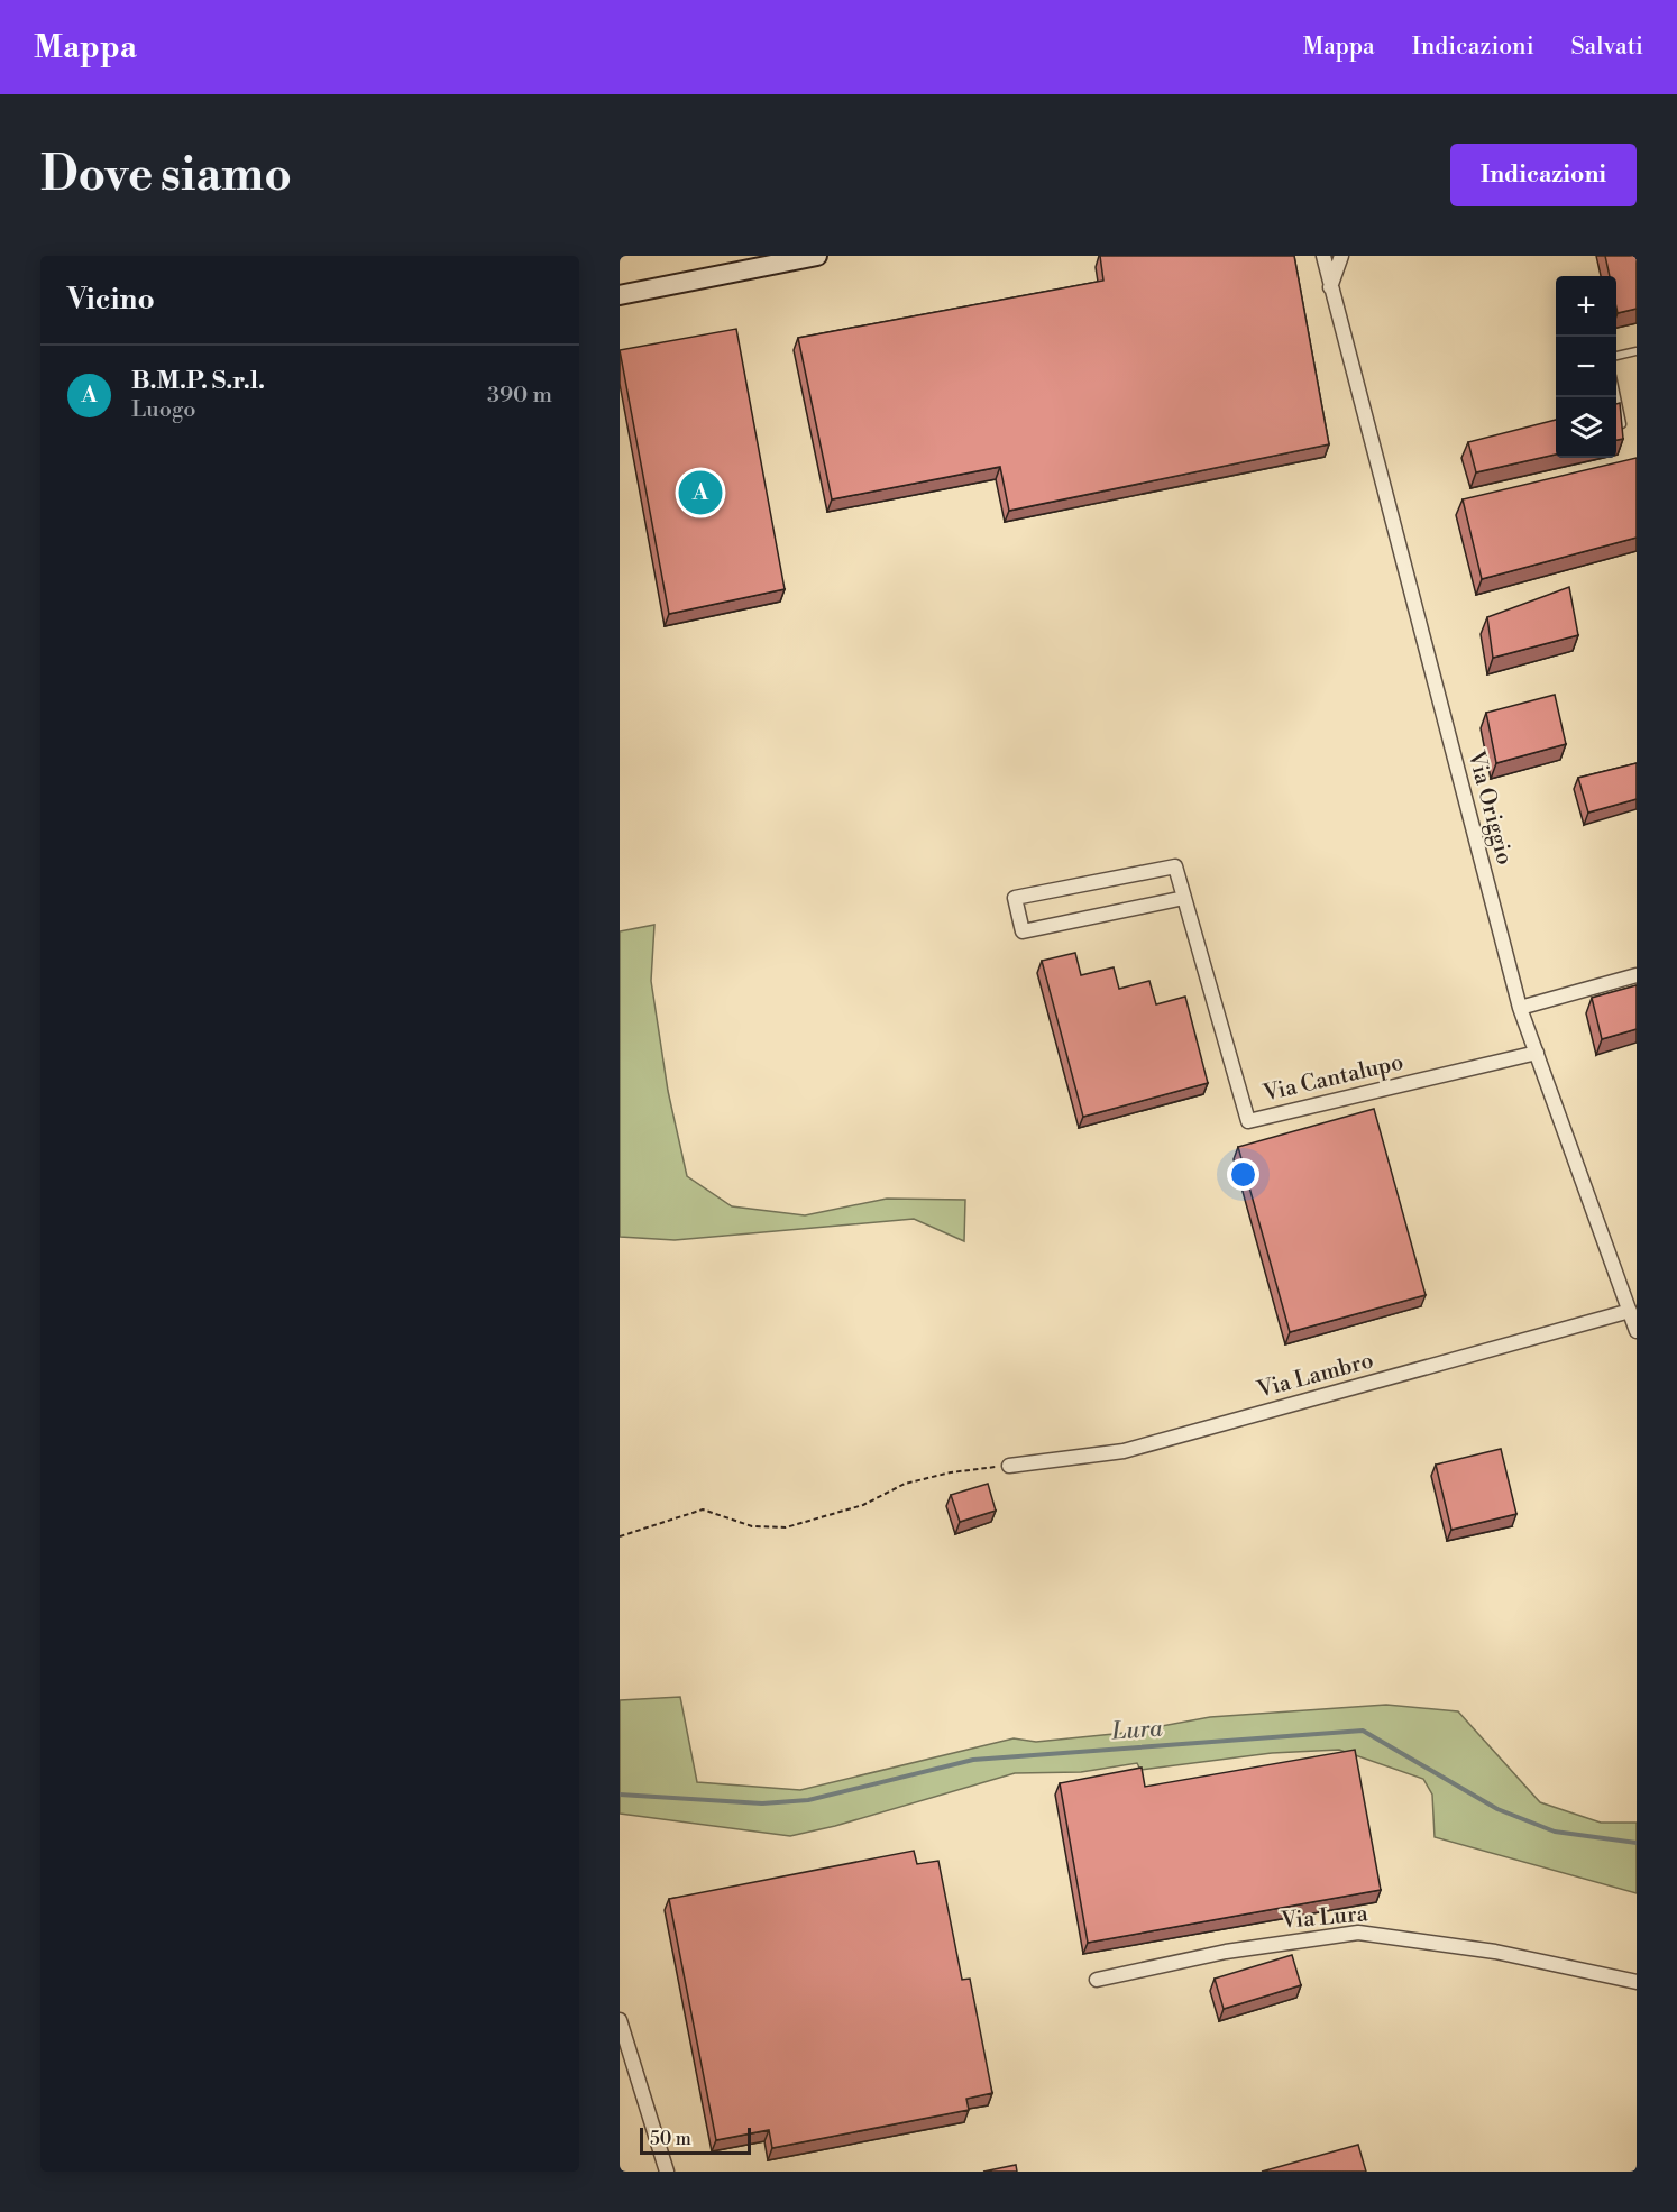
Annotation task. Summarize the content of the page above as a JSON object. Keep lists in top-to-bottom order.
{
  "streets": {
    "street": [
      "Via Origgio",
      "Via Cantalupo",
      "Via Lambro",
      "Via Lura"
    ]
  },
  "crossings": [
    ["Via Origgio", "Via Cantalupo"],
    ["Via Origgio", "Via Lambro"]
  ],
  "water": ["Lura"],
  "scale_bar": "50 m",
  "page": {
    "header": "Mappa",
    "nav": ["Mappa", "Indicazioni", "Salvati"],
    "buttons": "Indicazioni",
    "title": "Dove siamo",
    "heading": "Vicino",
    "map_buttons": ["+", "−"],
    "list": [
      {
        "mark": "A",
        "name": "B.M.P. S.r.l.",
        "note": "Luogo",
        "value": "390 m"
      }
    ],
    "pins": "A",
    "scale": "50 m"
  }
}
